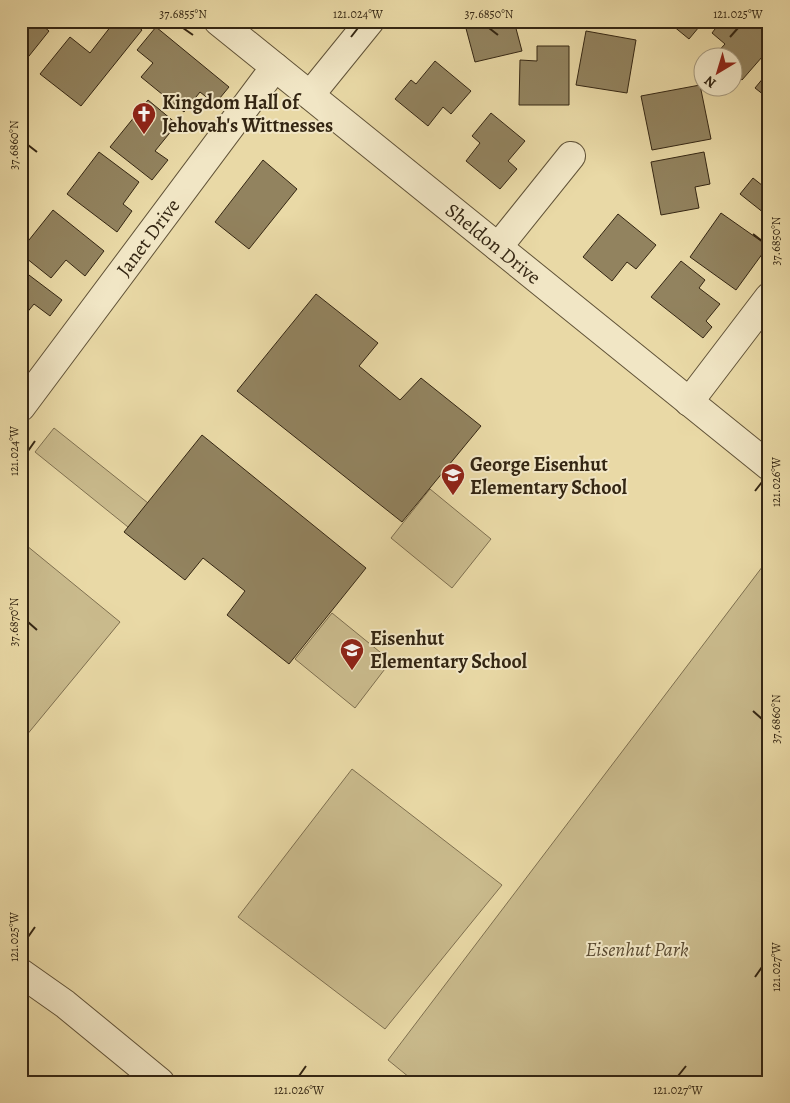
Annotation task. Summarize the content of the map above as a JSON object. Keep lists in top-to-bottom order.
{
  "streets": {
    "street": ["Janet Drive", "Sheldon Drive"]
  },
  "crossings": [
    ["Janet Drive", "Sheldon Drive"]
  ],
  "parks": ["Eisenhut Park"],
  "places": {
    "church": ["Kingdom Hall of Jehovah's Wittnesses"],
    "school or university": ["George Eisenhut Elementary School", "Eisenhut Elementary School"]
  },
  "north": "bottom left",
  "coordinates": [
    "37.6855°N",
    "121.024°W",
    "37.6850°N",
    "121.025°W",
    "37.6860°N",
    "121.026°W",
    "37.6870°N",
    "121.027°W"
  ]
}
